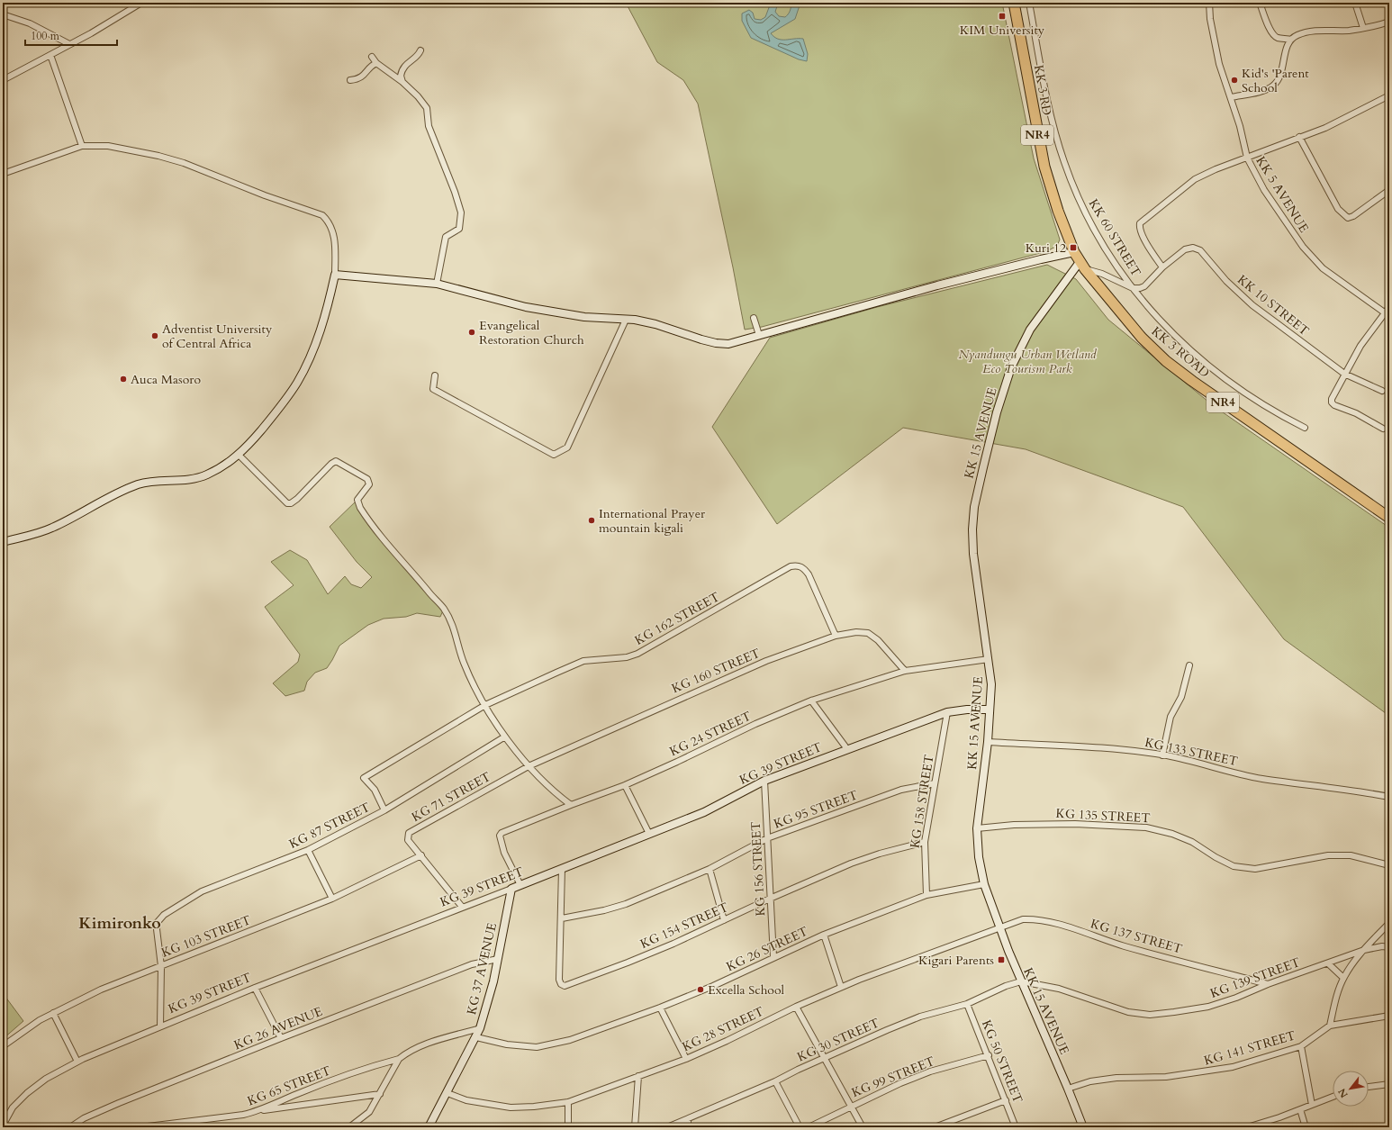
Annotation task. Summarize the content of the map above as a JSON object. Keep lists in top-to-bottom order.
{
  "streets": {
    "highway": ["KK 3 RD", "NR4", "KK 3 ROAD"],
    "street": [
      "KK 5 AVENUE",
      "KK 60 STREET",
      "KK 10 STREET",
      "KK 15 AVENUE",
      "KG 162 STREET",
      "KG 160 STREET",
      "KG 24 STREET",
      "KG 133 STREET",
      "KG 39 STREET",
      "KG 71 STREET",
      "KG 158 STREET",
      "KG 95 STREET",
      "KG 135 STREET",
      "KG 87 STREET",
      "KG 156 STREET",
      "KG 154 STREET",
      "KG 103 STREET",
      "KG 137 STREET",
      "KG 26 STREET",
      "KG 37 AVENUE",
      "KG 139 STREET",
      "KG 26 AVENUE",
      "KG 28 STREET",
      "KG 30 STREET",
      "KG 141 STREET",
      "KG 50 STREET",
      "KG 99 STREET",
      "KG 65 STREET"
    ]
  },
  "crossings": [
    ["KK 3 RD", "KK 3 ROAD"],
    ["KK 3 RD", "KK 15 AVENUE"],
    ["KK 60 STREET", "KK 10 STREET"],
    ["KK 3 ROAD", "KK 15 AVENUE"],
    ["KK 15 AVENUE", "KG 24 STREET"],
    ["KK 15 AVENUE", "KG 133 STREET"],
    ["KK 15 AVENUE", "KG 39 STREET"],
    ["KK 15 AVENUE", "KG 135 STREET"],
    ["KK 15 AVENUE", "KG 137 STREET"],
    ["KK 15 AVENUE", "KG 26 STREET"],
    ["KK 15 AVENUE", "KG 139 STREET"],
    ["KK 15 AVENUE", "KG 28 STREET"],
    ["KK 15 AVENUE", "KG 30 STREET"],
    ["KK 15 AVENUE", "KG 141 STREET"],
    ["KG 162 STREET", "KG 160 STREET"],
    ["KG 162 STREET", "KG 87 STREET"],
    ["KG 160 STREET", "KG 24 STREET"],
    ["KG 160 STREET", "KG 71 STREET"],
    ["KG 24 STREET", "KG 39 STREET"],
    ["KG 39 STREET", "KG 71 STREET"],
    ["KG 39 STREET", "KG 158 STREET"],
    ["KG 39 STREET", "KG 156 STREET"],
    ["KG 39 STREET", "KG 154 STREET"],
    ["KG 39 STREET", "KG 37 AVENUE"],
    ["KG 71 STREET", "KG 103 STREET"],
    ["KG 158 STREET", "KG 95 STREET"],
    ["KG 158 STREET", "KG 154 STREET"],
    ["KG 158 STREET", "KG 26 STREET"],
    ["KG 95 STREET", "KG 156 STREET"],
    ["KG 95 STREET", "KG 154 STREET"],
    ["KG 87 STREET", "KG 103 STREET"],
    ["KG 156 STREET", "KG 154 STREET"],
    ["KG 156 STREET", "KG 26 STREET"],
    ["KG 137 STREET", "KG 139 STREET"],
    ["KG 137 STREET", "KG 28 STREET"],
    ["KG 26 STREET", "KG 37 AVENUE"],
    ["KG 37 AVENUE", "KG 26 AVENUE"],
    ["KG 37 AVENUE", "KG 28 STREET"],
    ["KG 139 STREET", "KG 30 STREET"],
    ["KG 30 STREET", "KG 50 STREET"],
    ["KG 50 STREET", "KG 99 STREET"]
  ],
  "districts": ["Kimironko"],
  "parks": ["Nyandungu Urban Wetland Eco Tourism Park"],
  "places": {
    "transit": ["KIM University", "Kuri 12", "Kigari Parents"],
    "other": [
      "Kid's 'Parent School",
      "Evangelical Restoration Church",
      "Adventist University of Central Africa",
      "Auca Masoro",
      "International Prayer mountain kigali",
      "Excella School"
    ]
  },
  "scale_bar": "100 m",
  "north": "bottom left"
}
